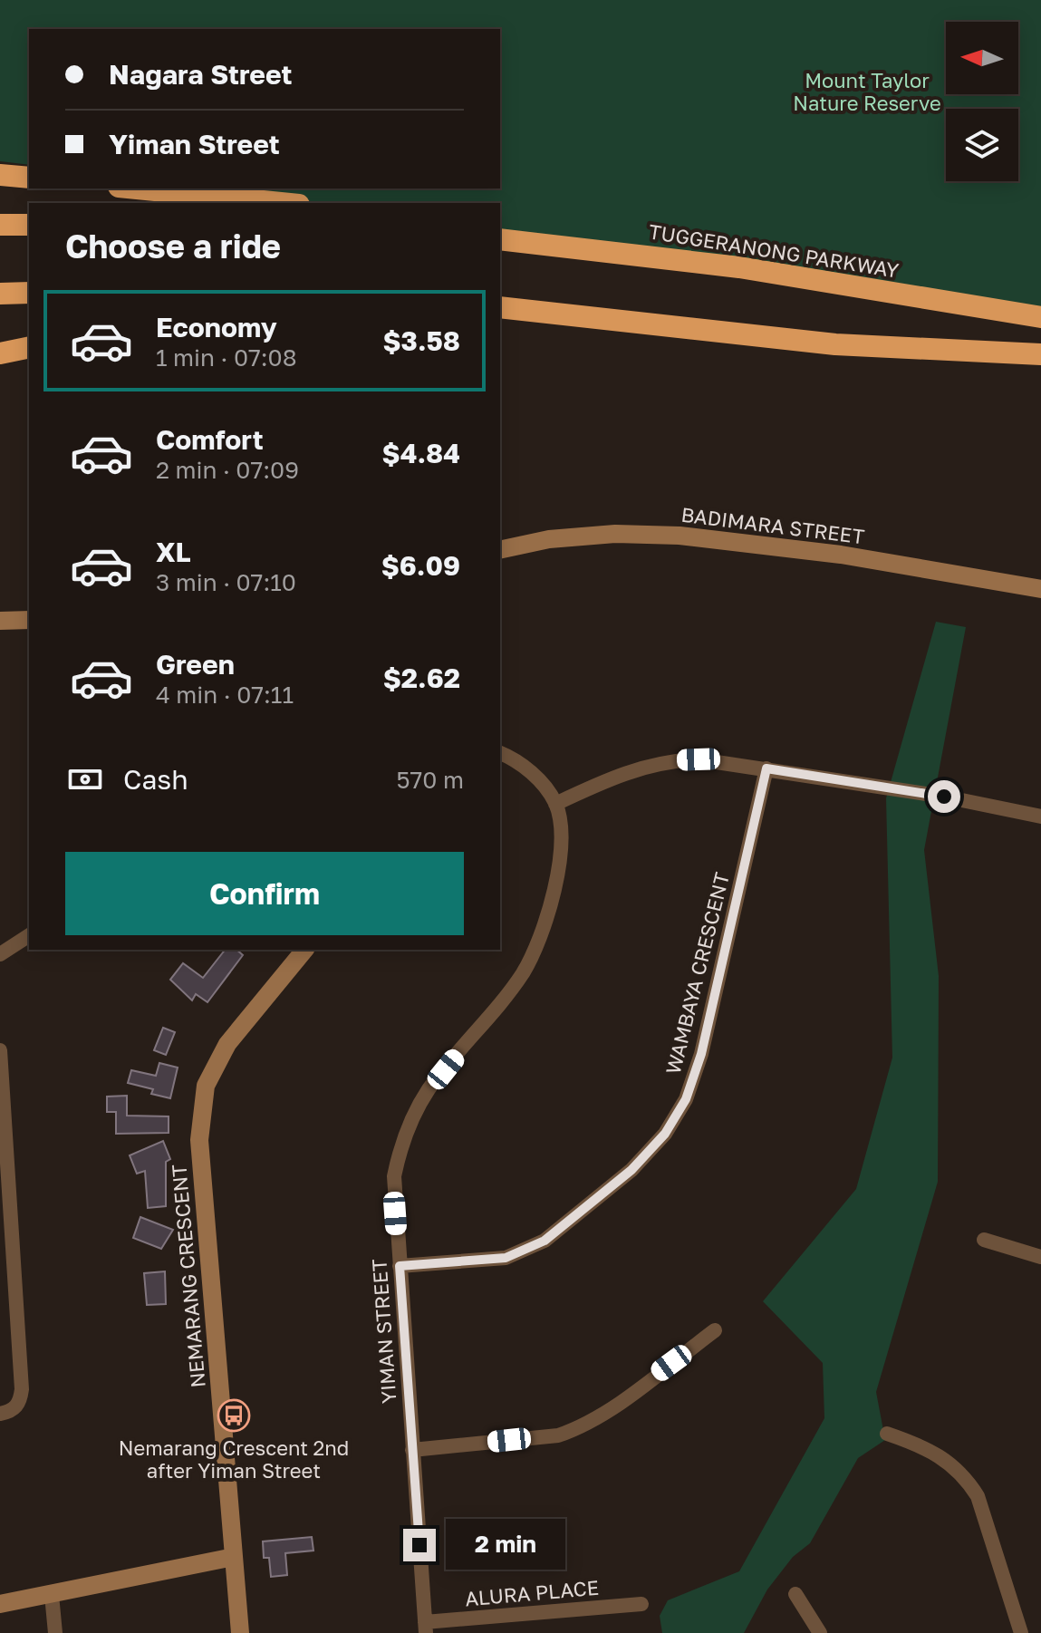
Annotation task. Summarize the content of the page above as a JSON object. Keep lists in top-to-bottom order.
{
  "streets": {
    "highway": ["TUGGERANONG PARKWAY"],
    "street": [
      "BADIMARA STREET",
      "WAMBAYA CRESCENT",
      "NEMARANG CRESCENT",
      "YIMAN STREET",
      "ALURA PLACE"
    ]
  },
  "crossings": [
    ["WAMBAYA CRESCENT", "YIMAN STREET"],
    ["YIMAN STREET", "ALURA PLACE"]
  ],
  "parks": ["Mount Taylor Nature Reserve"],
  "places": {
    "bus stop": ["Nemarang Crescent 2nd after Yiman Street"]
  },
  "north": "left",
  "page": {
    "banner": ["Nagara Street", "Yiman Street"],
    "heading": "Choose a ride",
    "list": [
      {
        "name": "Economy",
        "note": "1 min · 07:08",
        "value": "$3.58"
      },
      {
        "name": "Comfort",
        "note": "2 min · 07:09",
        "value": "$4.84"
      },
      {
        "name": "XL",
        "note": "3 min · 07:10",
        "value": "$6.09"
      },
      {
        "name": "Green",
        "note": "4 min · 07:11",
        "value": "$2.62"
      }
    ],
    "pay": ["Cash", "570 m"],
    "buttons": "Confirm",
    "bubble": "2 min"
  }
}
